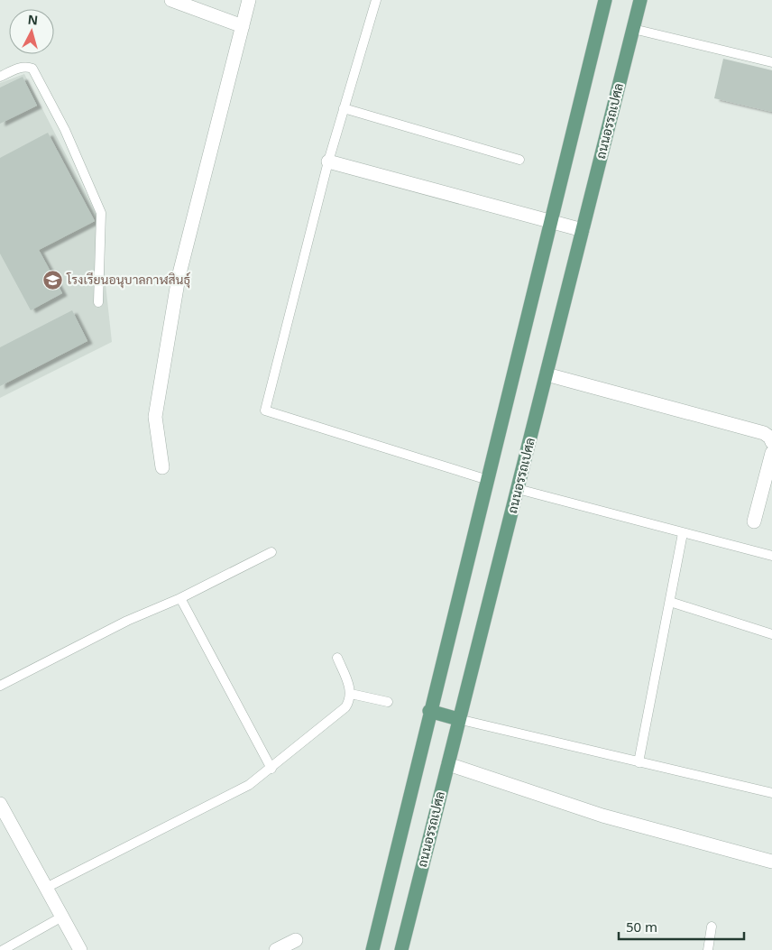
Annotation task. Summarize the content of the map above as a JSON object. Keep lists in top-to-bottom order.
{
  "streets": {
    "main road": ["ถนนอรรถเปศล"]
  },
  "places": {
    "school or university": ["โรงเรียนอนุบาลกาฬสินธุ์"]
  },
  "scale_bar": "50 m",
  "north": "top"
}
